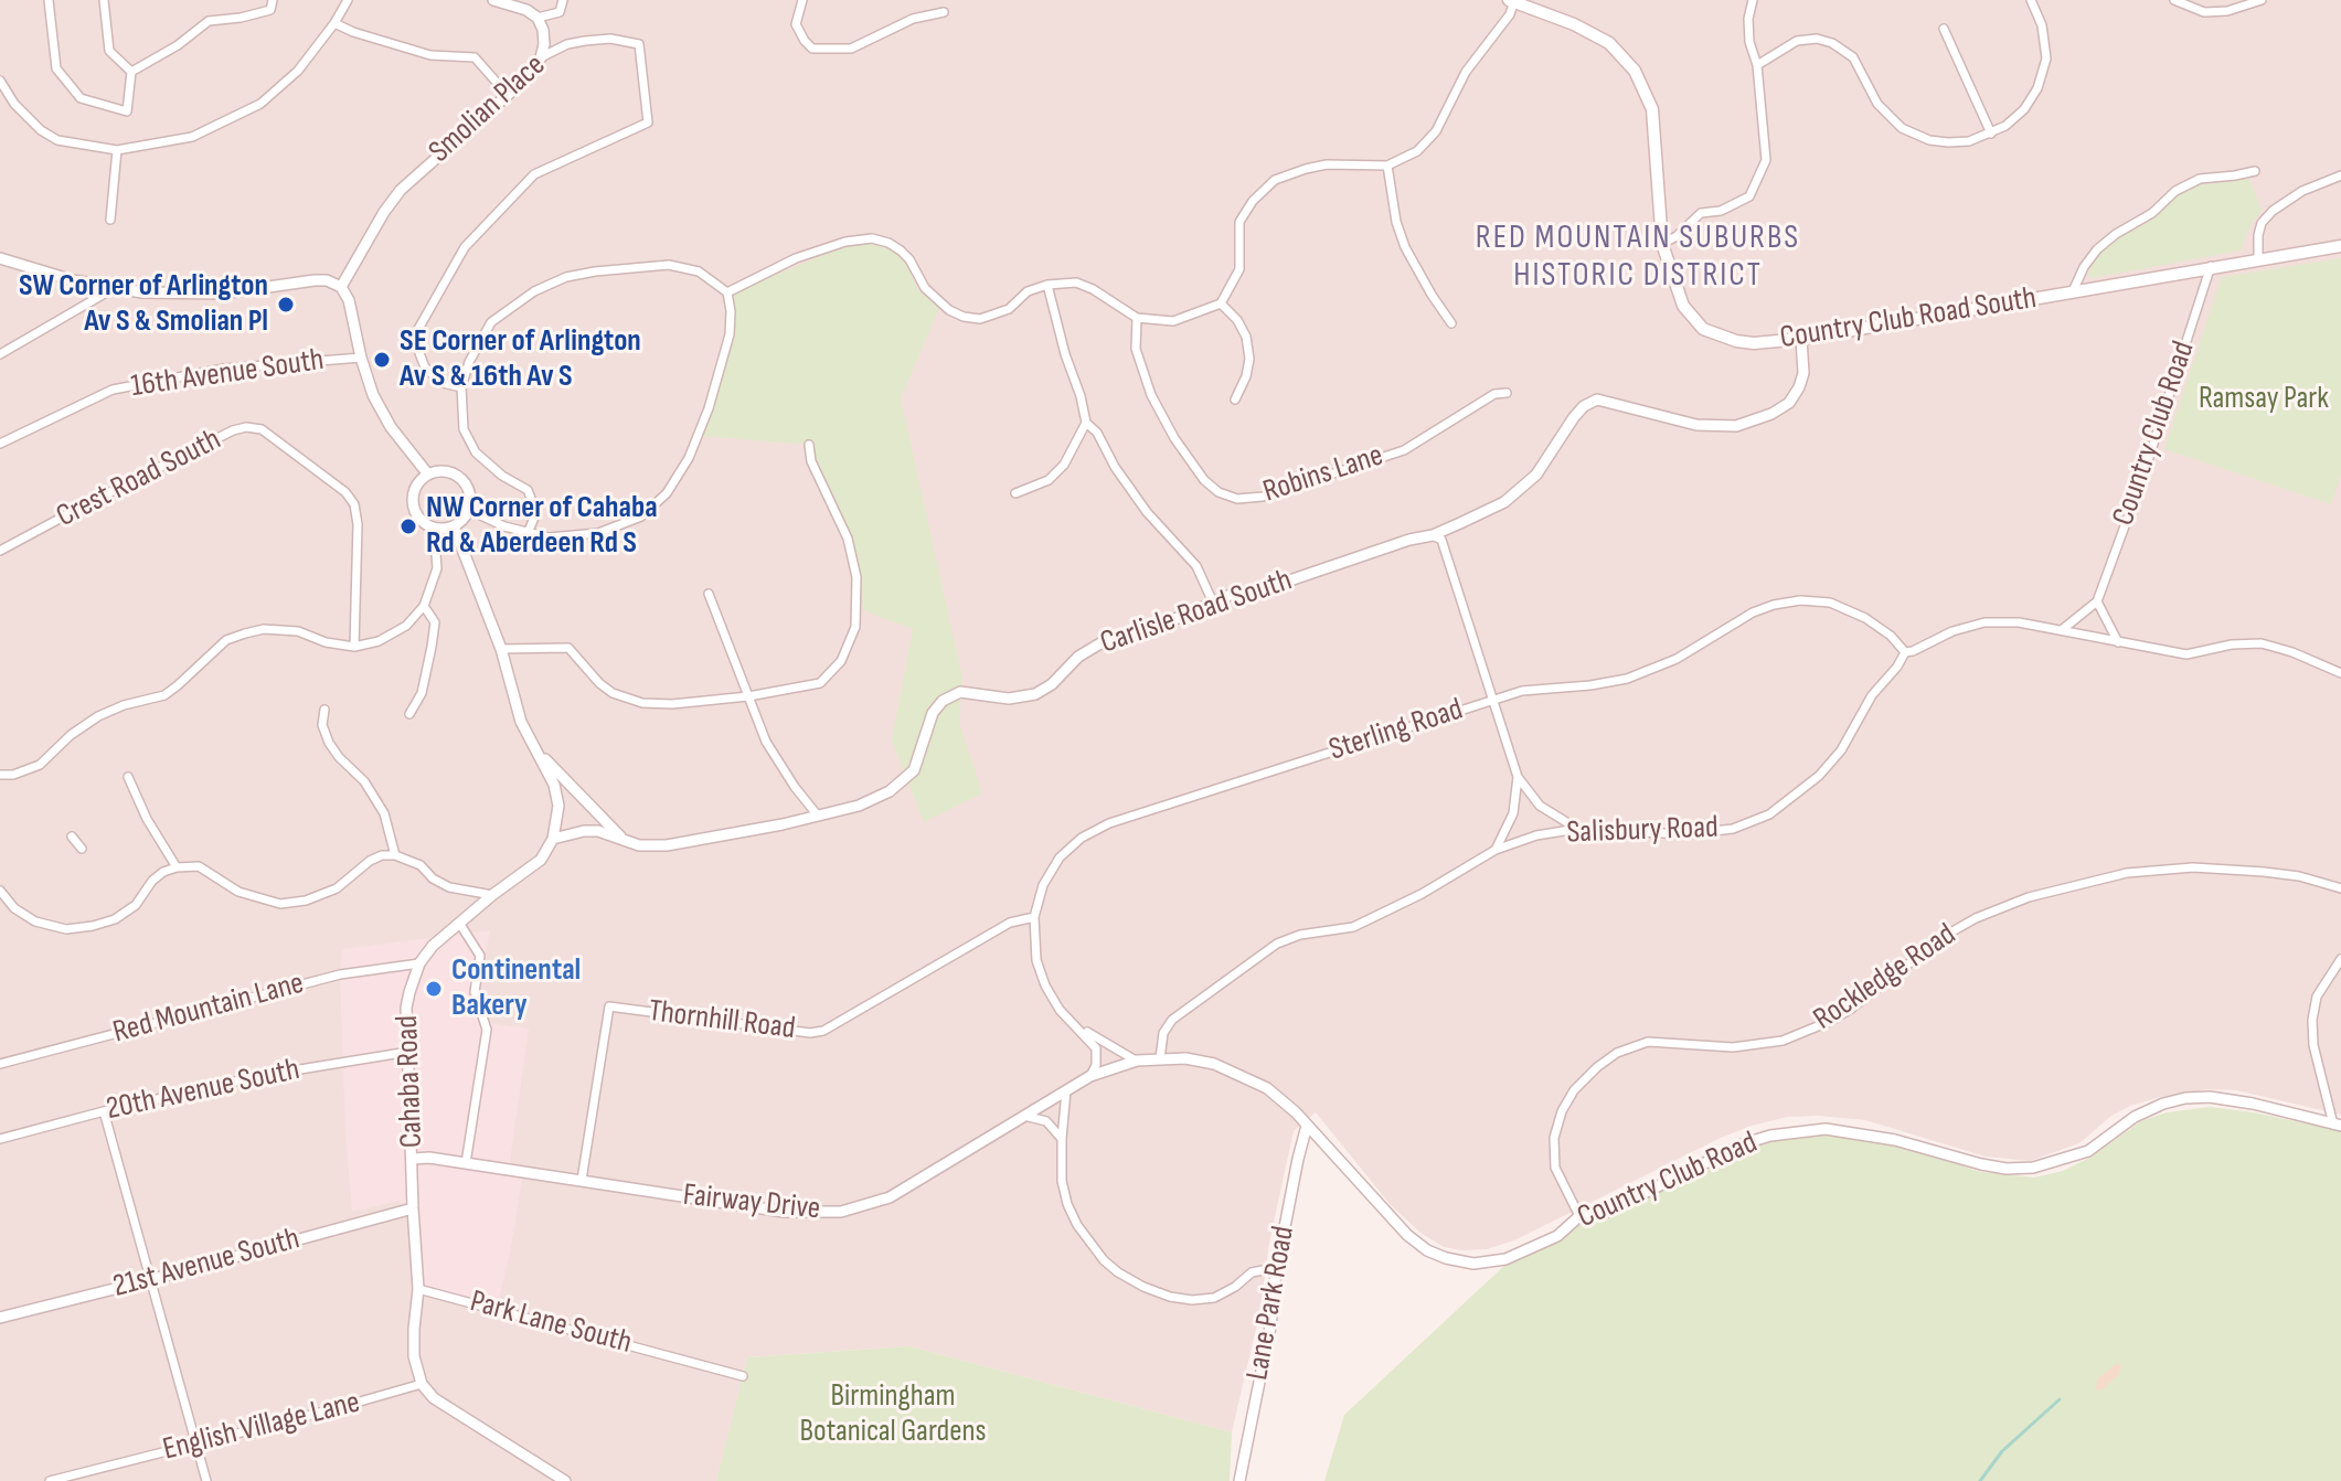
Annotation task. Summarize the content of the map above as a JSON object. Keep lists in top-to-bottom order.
{
  "streets": {
    "main road": ["Country Club Road South"],
    "street": [
      "Smolian Place",
      "16th Avenue South",
      "Country Club Road",
      "Robins Lane",
      "Crest Road South",
      "Carlisle Road South",
      "Sterling Road",
      "Salisbury Road",
      "Rockledge Road",
      "Red Mountain Lane",
      "Thornhill Road",
      "Cahaba Road",
      "20th Avenue South",
      "Fairway Drive",
      "21st Avenue South",
      "Lane Park Road",
      "Park Lane South",
      "English Village Lane"
    ]
  },
  "crossings": [
    ["Country Club Road South", "Country Club Road"],
    ["Country Club Road South", "Carlisle Road South"],
    ["Country Club Road", "Sterling Road"],
    ["Country Club Road", "Salisbury Road"],
    ["Country Club Road", "Rockledge Road"],
    ["Country Club Road", "Fairway Drive"],
    ["Country Club Road", "Lane Park Road"],
    ["Carlisle Road South", "Cahaba Road"],
    ["Sterling Road", "Salisbury Road"],
    ["Sterling Road", "Thornhill Road"],
    ["Sterling Road", "Fairway Drive"],
    ["Sterling Road", "Lane Park Road"],
    ["Salisbury Road", "Fairway Drive"],
    ["Salisbury Road", "Lane Park Road"],
    ["Red Mountain Lane", "Cahaba Road"],
    ["Thornhill Road", "Fairway Drive"],
    ["Cahaba Road", "20th Avenue South"],
    ["Cahaba Road", "Fairway Drive"],
    ["Cahaba Road", "21st Avenue South"],
    ["Cahaba Road", "Park Lane South"],
    ["Cahaba Road", "English Village Lane"],
    ["Fairway Drive", "Lane Park Road"]
  ],
  "districts": ["RED MOUNTAIN SUBURBS HISTORIC DISTRICT"],
  "parks": ["Ramsay Park", "Birmingham Botanical Gardens"],
  "places": [
    "SW Corner of Arlington Av S & Smolian Pl",
    "SE Corner of Arlington Av S & 16th Av S",
    "NW Corner of Cahaba Rd & Aberdeen Rd S",
    "Continental Bakery"
  ]
}
